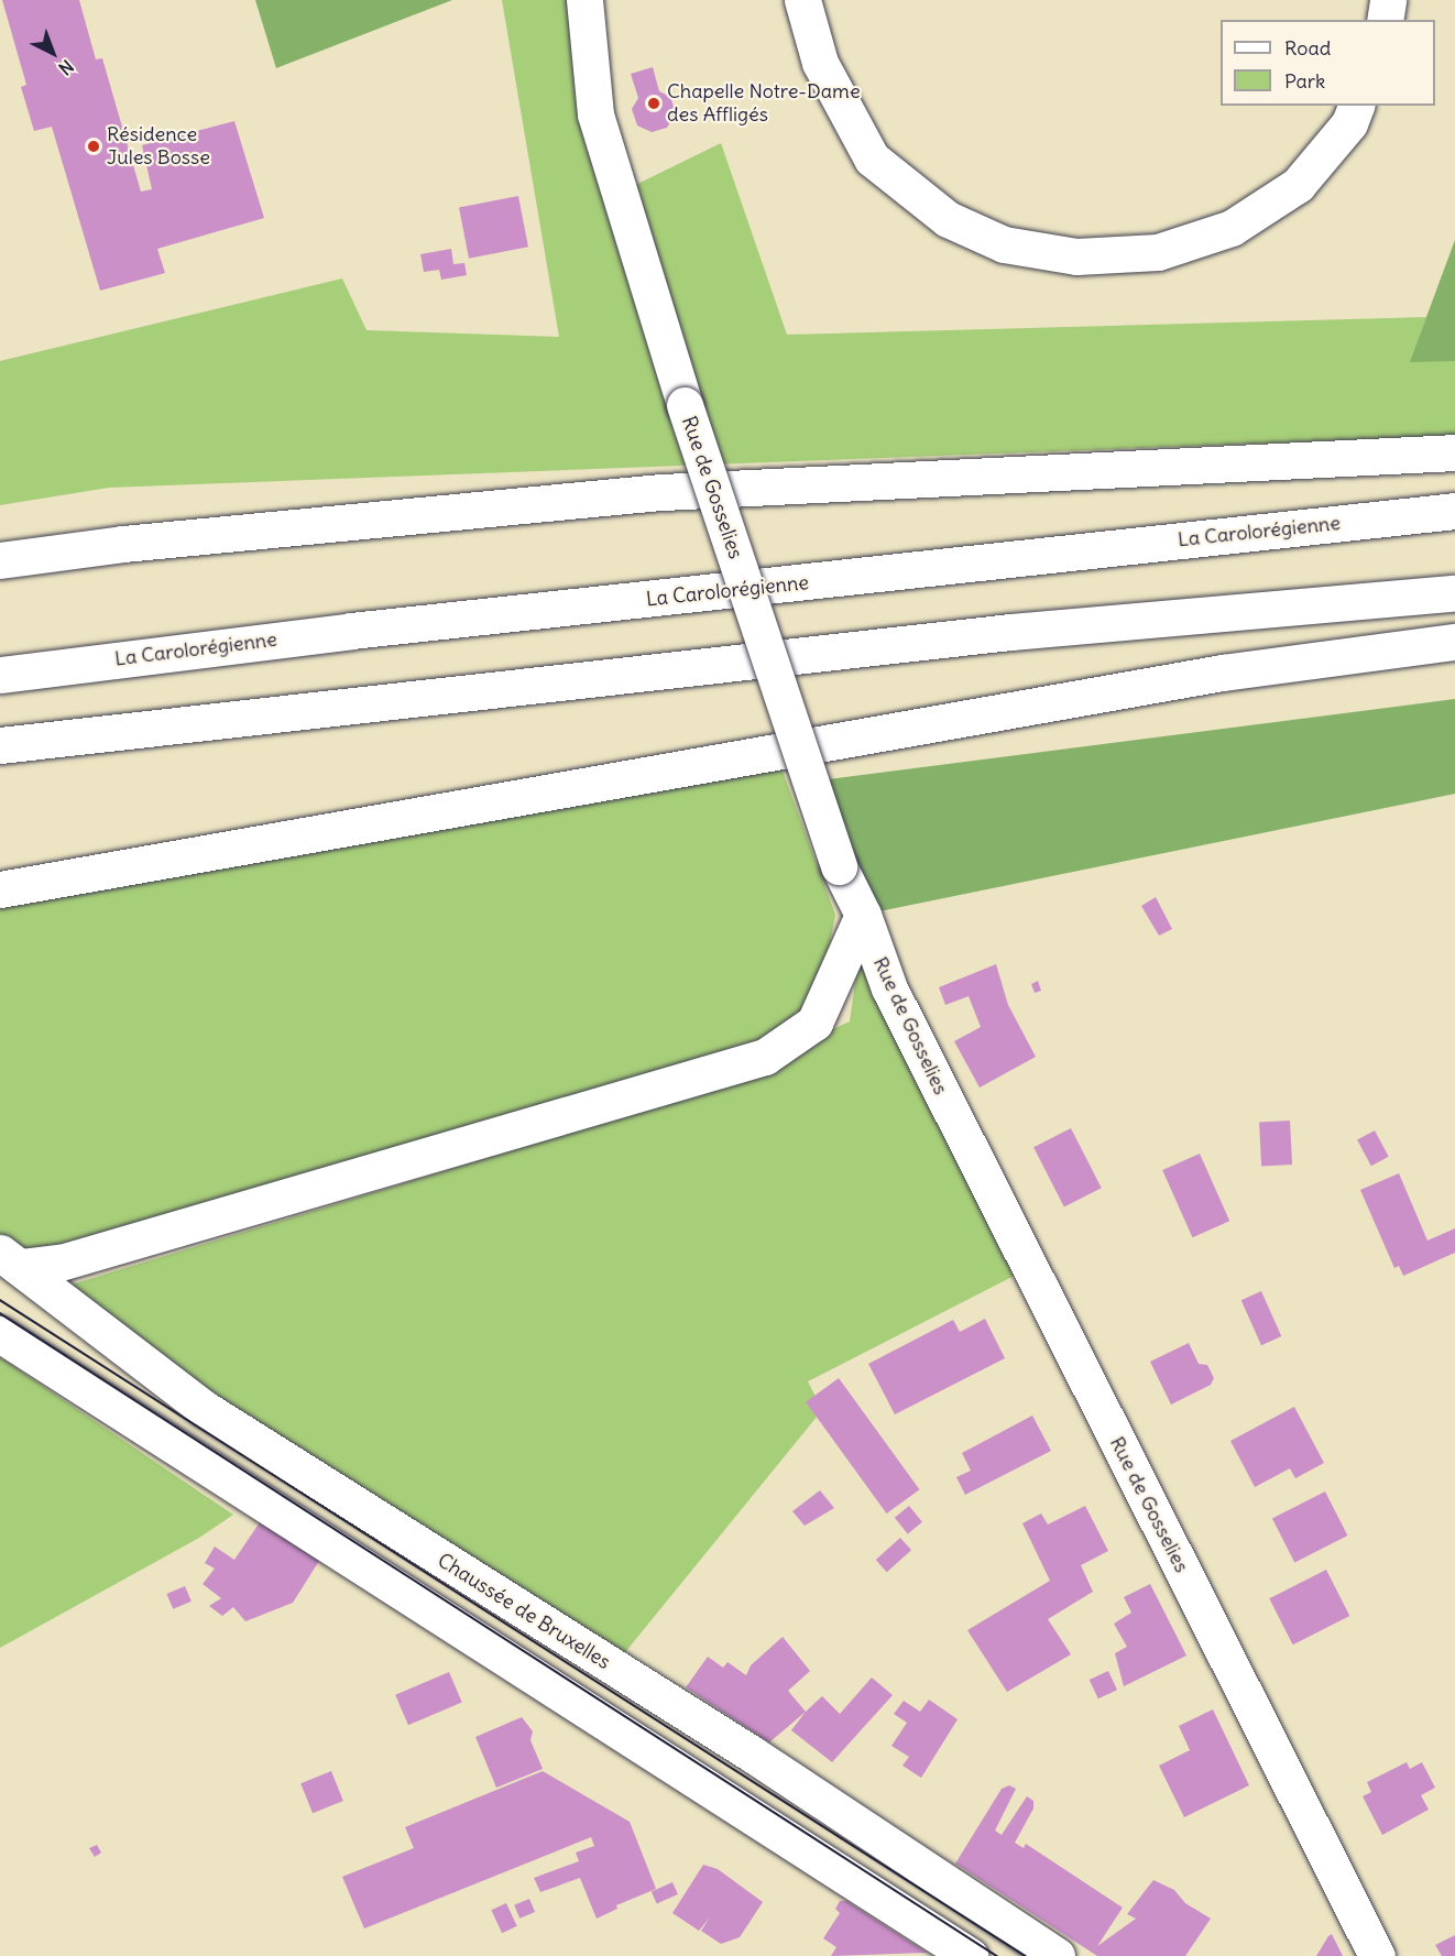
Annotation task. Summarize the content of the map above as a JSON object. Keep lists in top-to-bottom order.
{
  "streets": {
    "main road": ["Rue de Gosselies", "La Carolorégienne", "Chaussée de Bruxelles"]
  },
  "places": ["Chapelle Notre-Dame des Affligés", "Résidence Jules Bosse"],
  "legend": ["Road", "Park"],
  "north": "bottom right"
}
